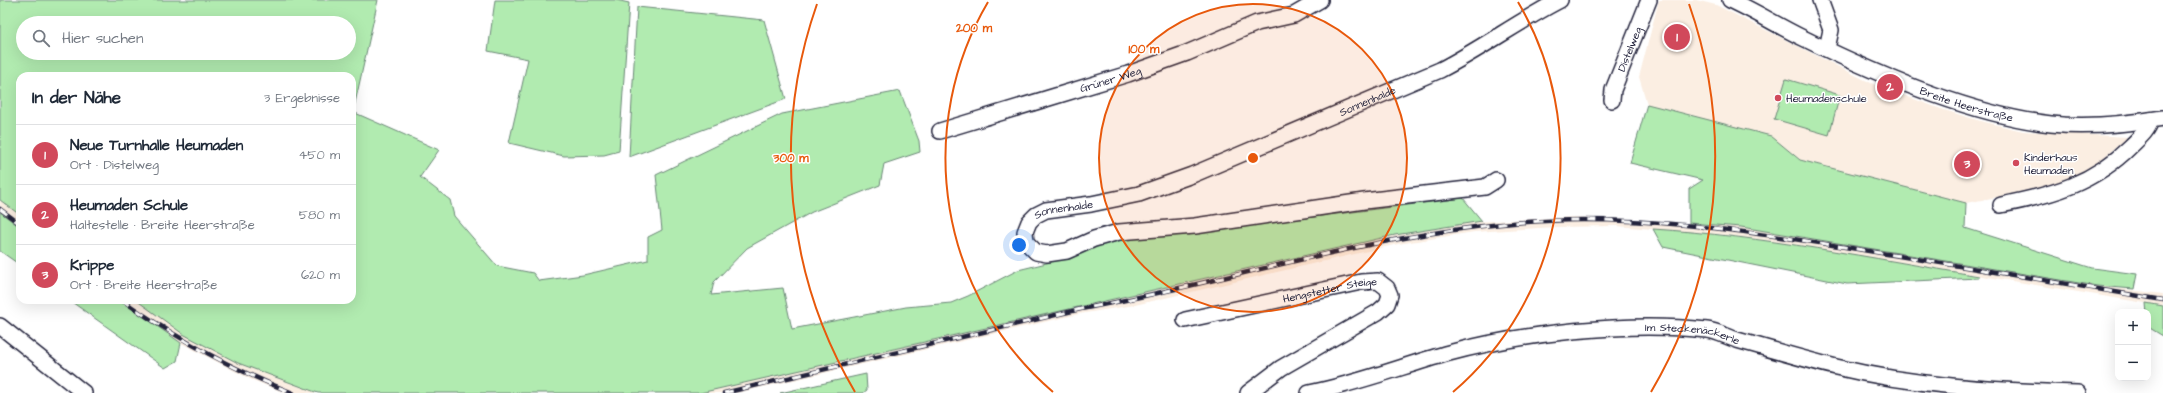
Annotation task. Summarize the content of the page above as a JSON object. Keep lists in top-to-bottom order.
{
  "streets": {
    "street": [
      "Distelweg",
      "Grüner Weg",
      "Sonnenhalde",
      "Breite Heerstraße",
      "Hengstetter Steige",
      "Im Steckenäckerle"
    ]
  },
  "places": ["Heumadenschule", "Kinderhaus Heumaden"],
  "page": {
    "search": "Hier suchen",
    "pins": ["1", "2", "3"],
    "heading": ["In der Nähe", "3 Ergebnisse"],
    "list": [
      {
        "mark": "1",
        "name": "Neue Turnhalle Heumaden",
        "note": "Ort · Distelweg",
        "value": "450 m"
      },
      {
        "mark": "2",
        "name": "Heumaden Schule",
        "note": "Haltestelle · Breite Heerstraße",
        "value": "580 m"
      },
      {
        "mark": "3",
        "name": "Krippe",
        "note": "Ort · Breite Heerstraße",
        "value": "620 m"
      }
    ],
    "map_buttons": ["+", "−"]
  },
  "rings": ["200 m", "100 m", "300 m"]
}
